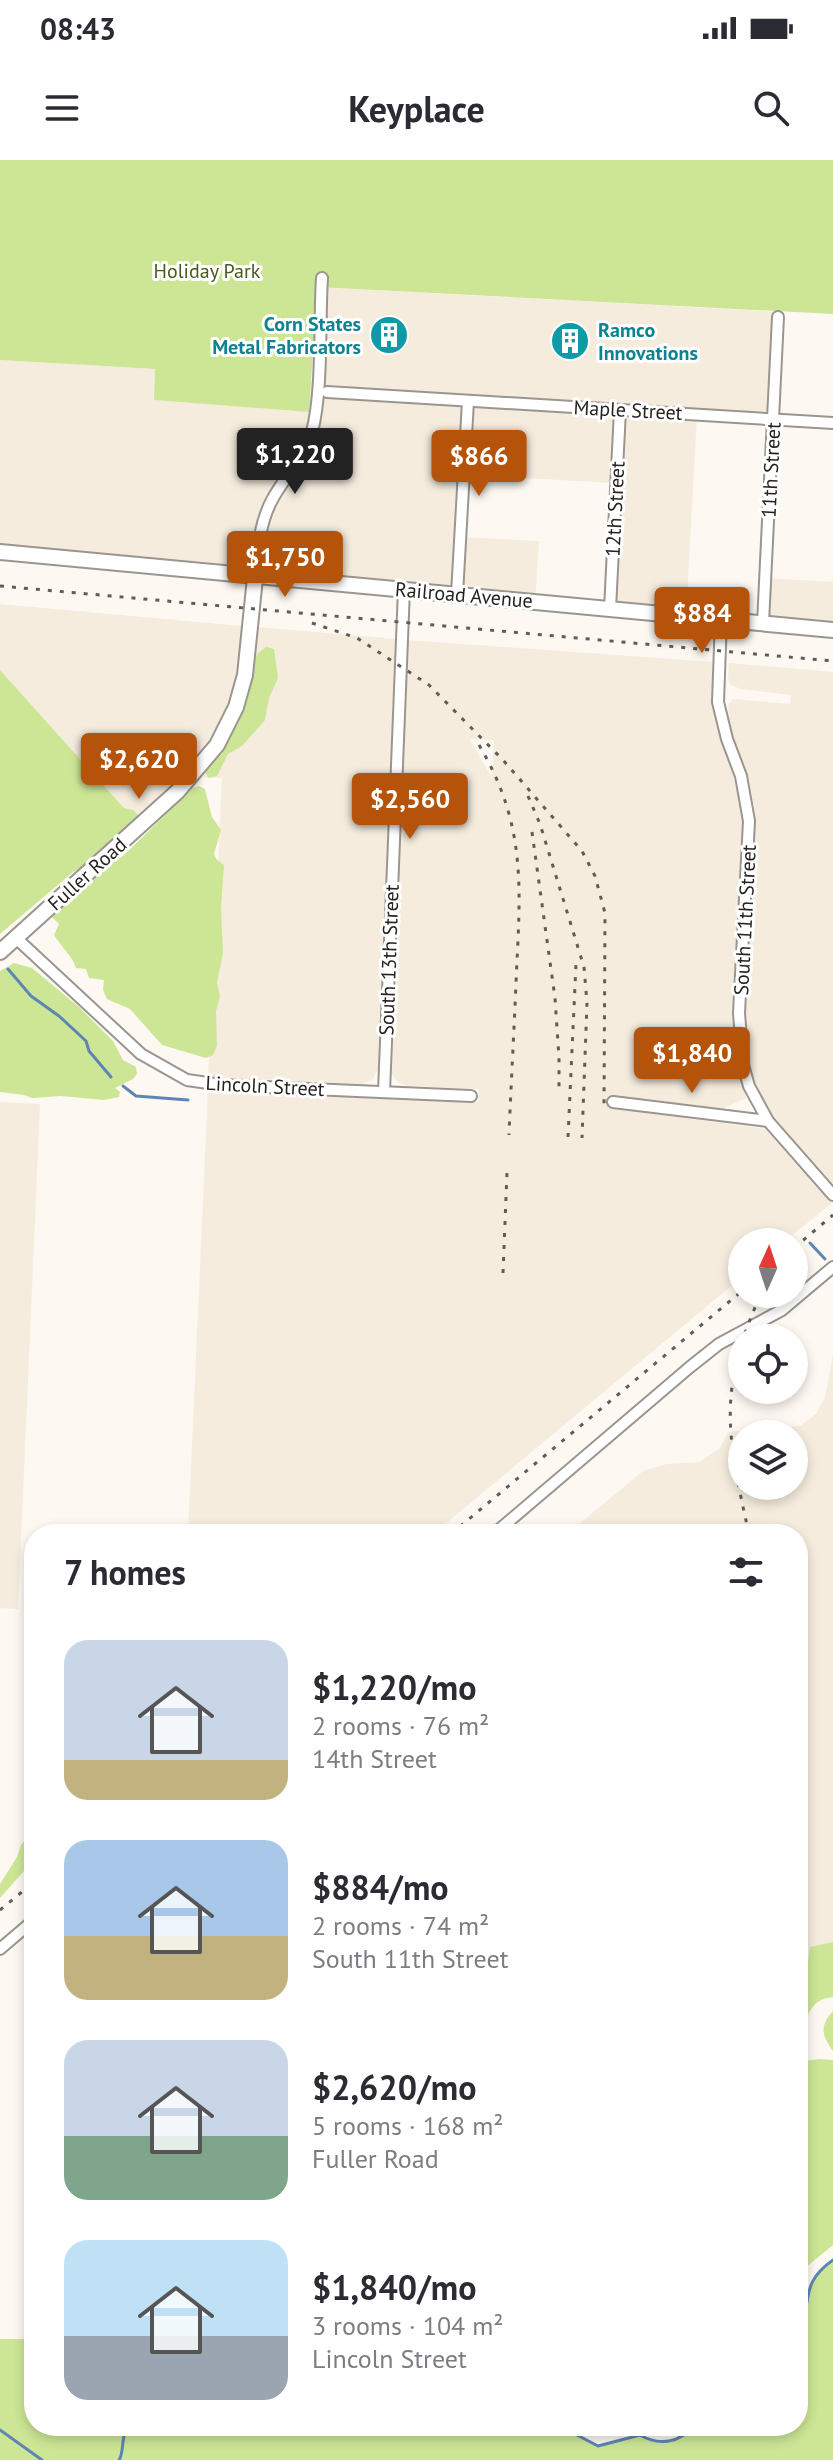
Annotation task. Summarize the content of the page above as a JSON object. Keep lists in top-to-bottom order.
{
  "streets": {
    "main road": ["Railroad Avenue", "Fuller Road"],
    "street": [
      "Maple Street",
      "11th Street",
      "12th Street",
      "South 11th Street",
      "South 13th Street",
      "Lincoln Street"
    ]
  },
  "crossings": [
    ["Maple Street", "11th Street"],
    ["Maple Street", "12th Street"],
    ["11th Street", "Railroad Avenue"],
    ["12th Street", "Railroad Avenue"],
    ["Railroad Avenue", "Fuller Road"],
    ["Railroad Avenue", "South 11th Street"],
    ["Railroad Avenue", "South 13th Street"],
    ["Fuller Road", "Lincoln Street"],
    ["South 13th Street", "Lincoln Street"]
  ],
  "parks": ["Holiday Park"],
  "places": {
    "building": ["Corn States Metal Fabricators", "Ramco Innovations"]
  },
  "north": "top",
  "page": {
    "status": "08:43",
    "header": "Keyplace",
    "price": [
      "$1,220",
      "$866",
      "$1,750",
      "$884",
      "$2,620",
      "$2,560",
      "$1,840"
    ],
    "heading": "7 homes",
    "list": [
      {
        "name": "$1,220/mo",
        "note": "2 rooms · 76 m² · 14th Street"
      },
      {
        "name": "$884/mo",
        "note": "2 rooms · 74 m² · South 11th Street"
      },
      {
        "name": "$2,620/mo",
        "note": "5 rooms · 168 m² · Fuller Road"
      },
      {
        "name": "$1,840/mo",
        "note": "3 rooms · 104 m² · Lincoln Street"
      }
    ]
  }
}
